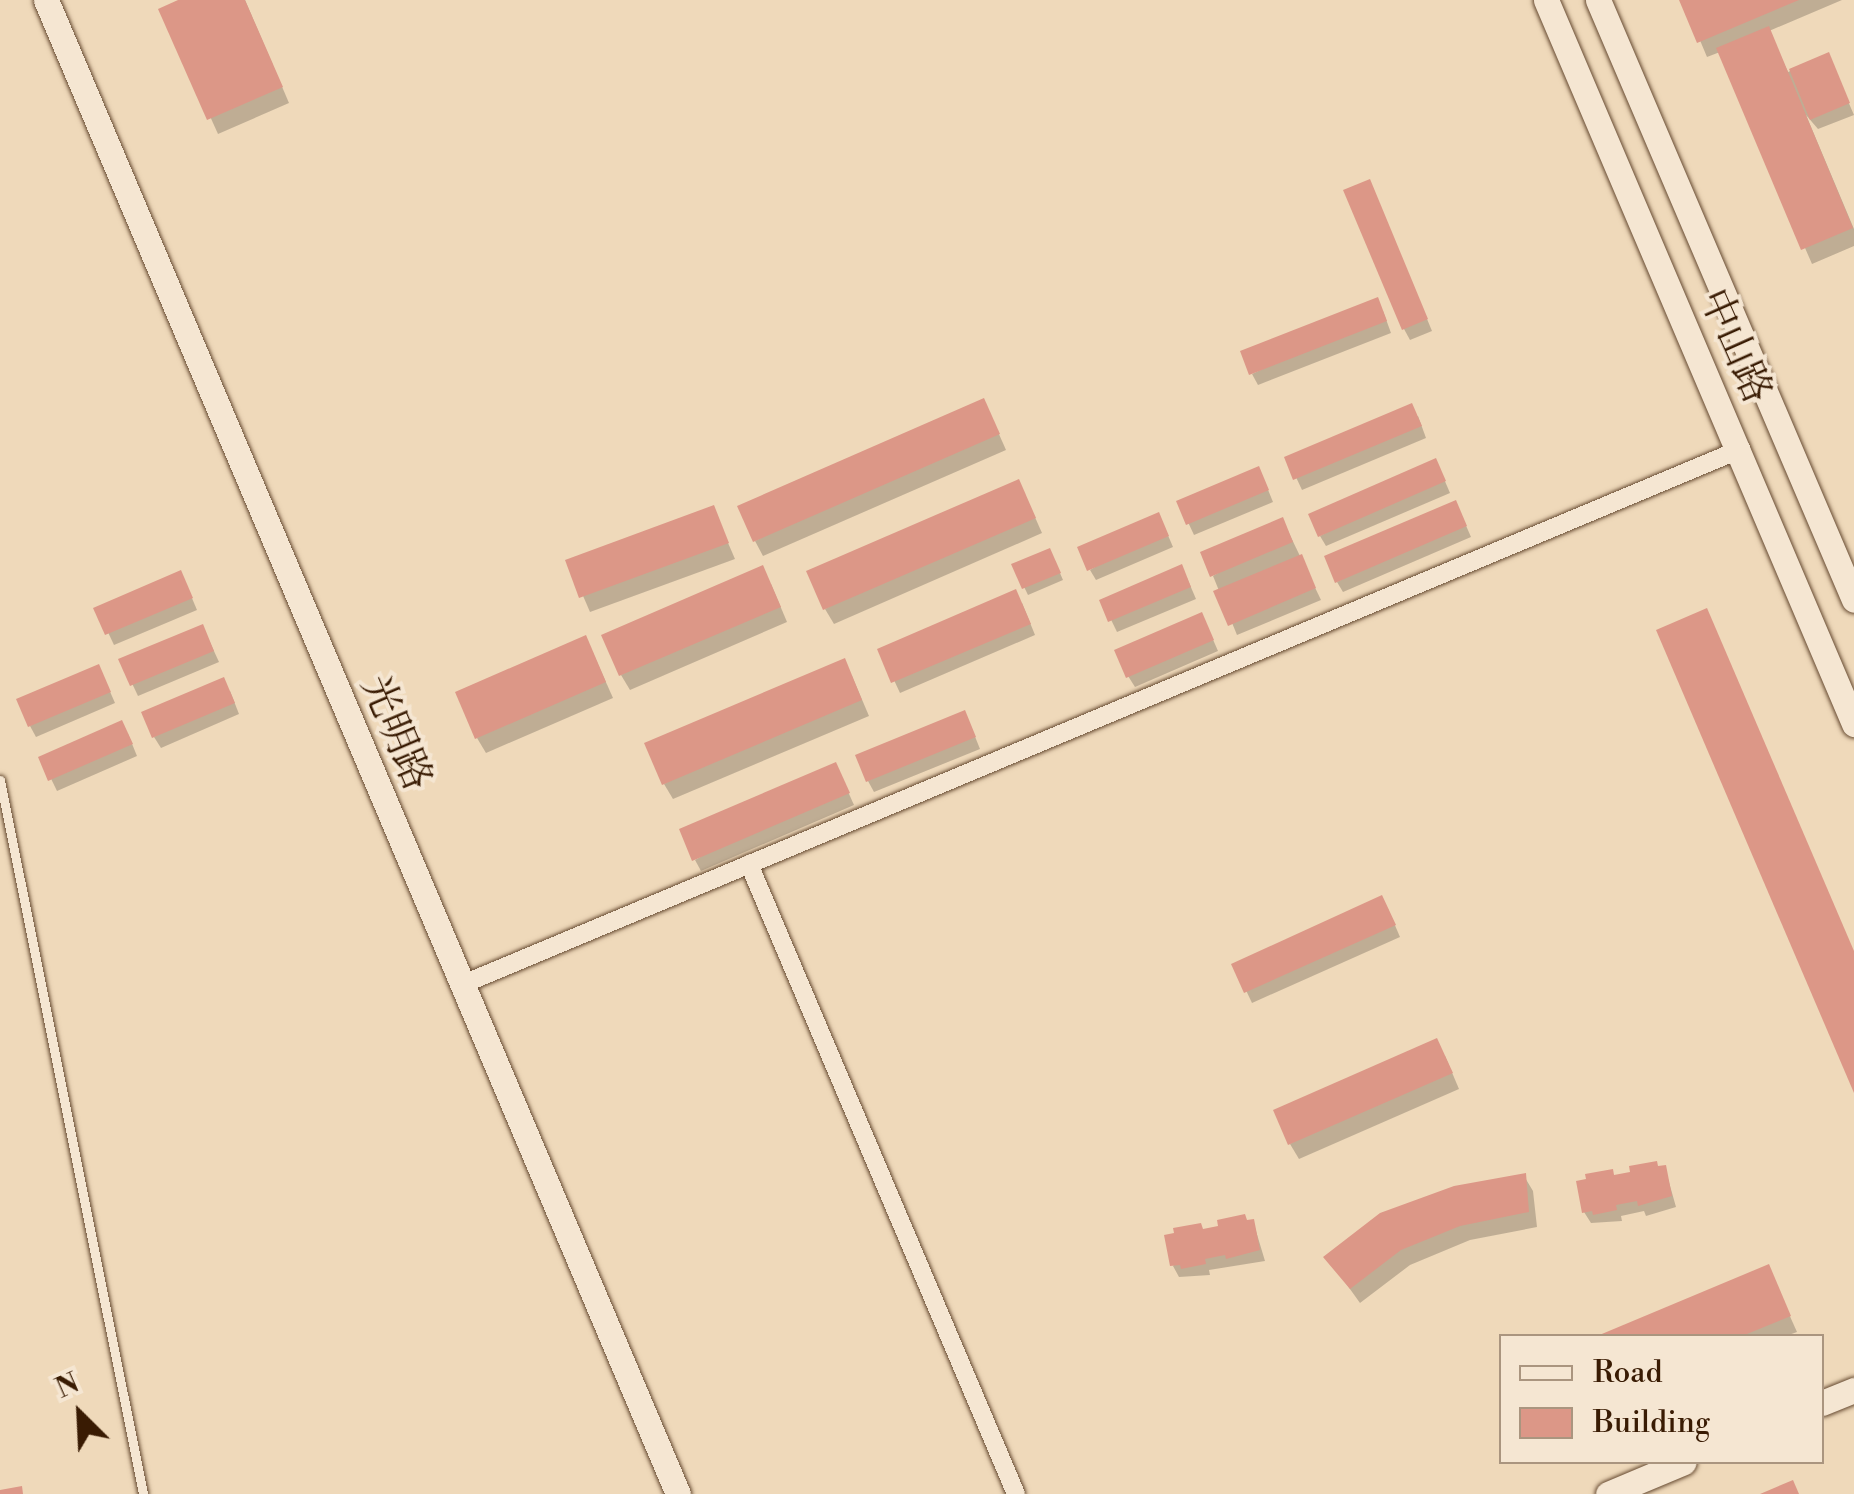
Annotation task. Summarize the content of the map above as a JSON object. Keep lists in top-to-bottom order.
{
  "streets": {
    "street": ["中山路", "光明路"]
  },
  "legend": ["Road", "Building"],
  "north": "top left"
}
